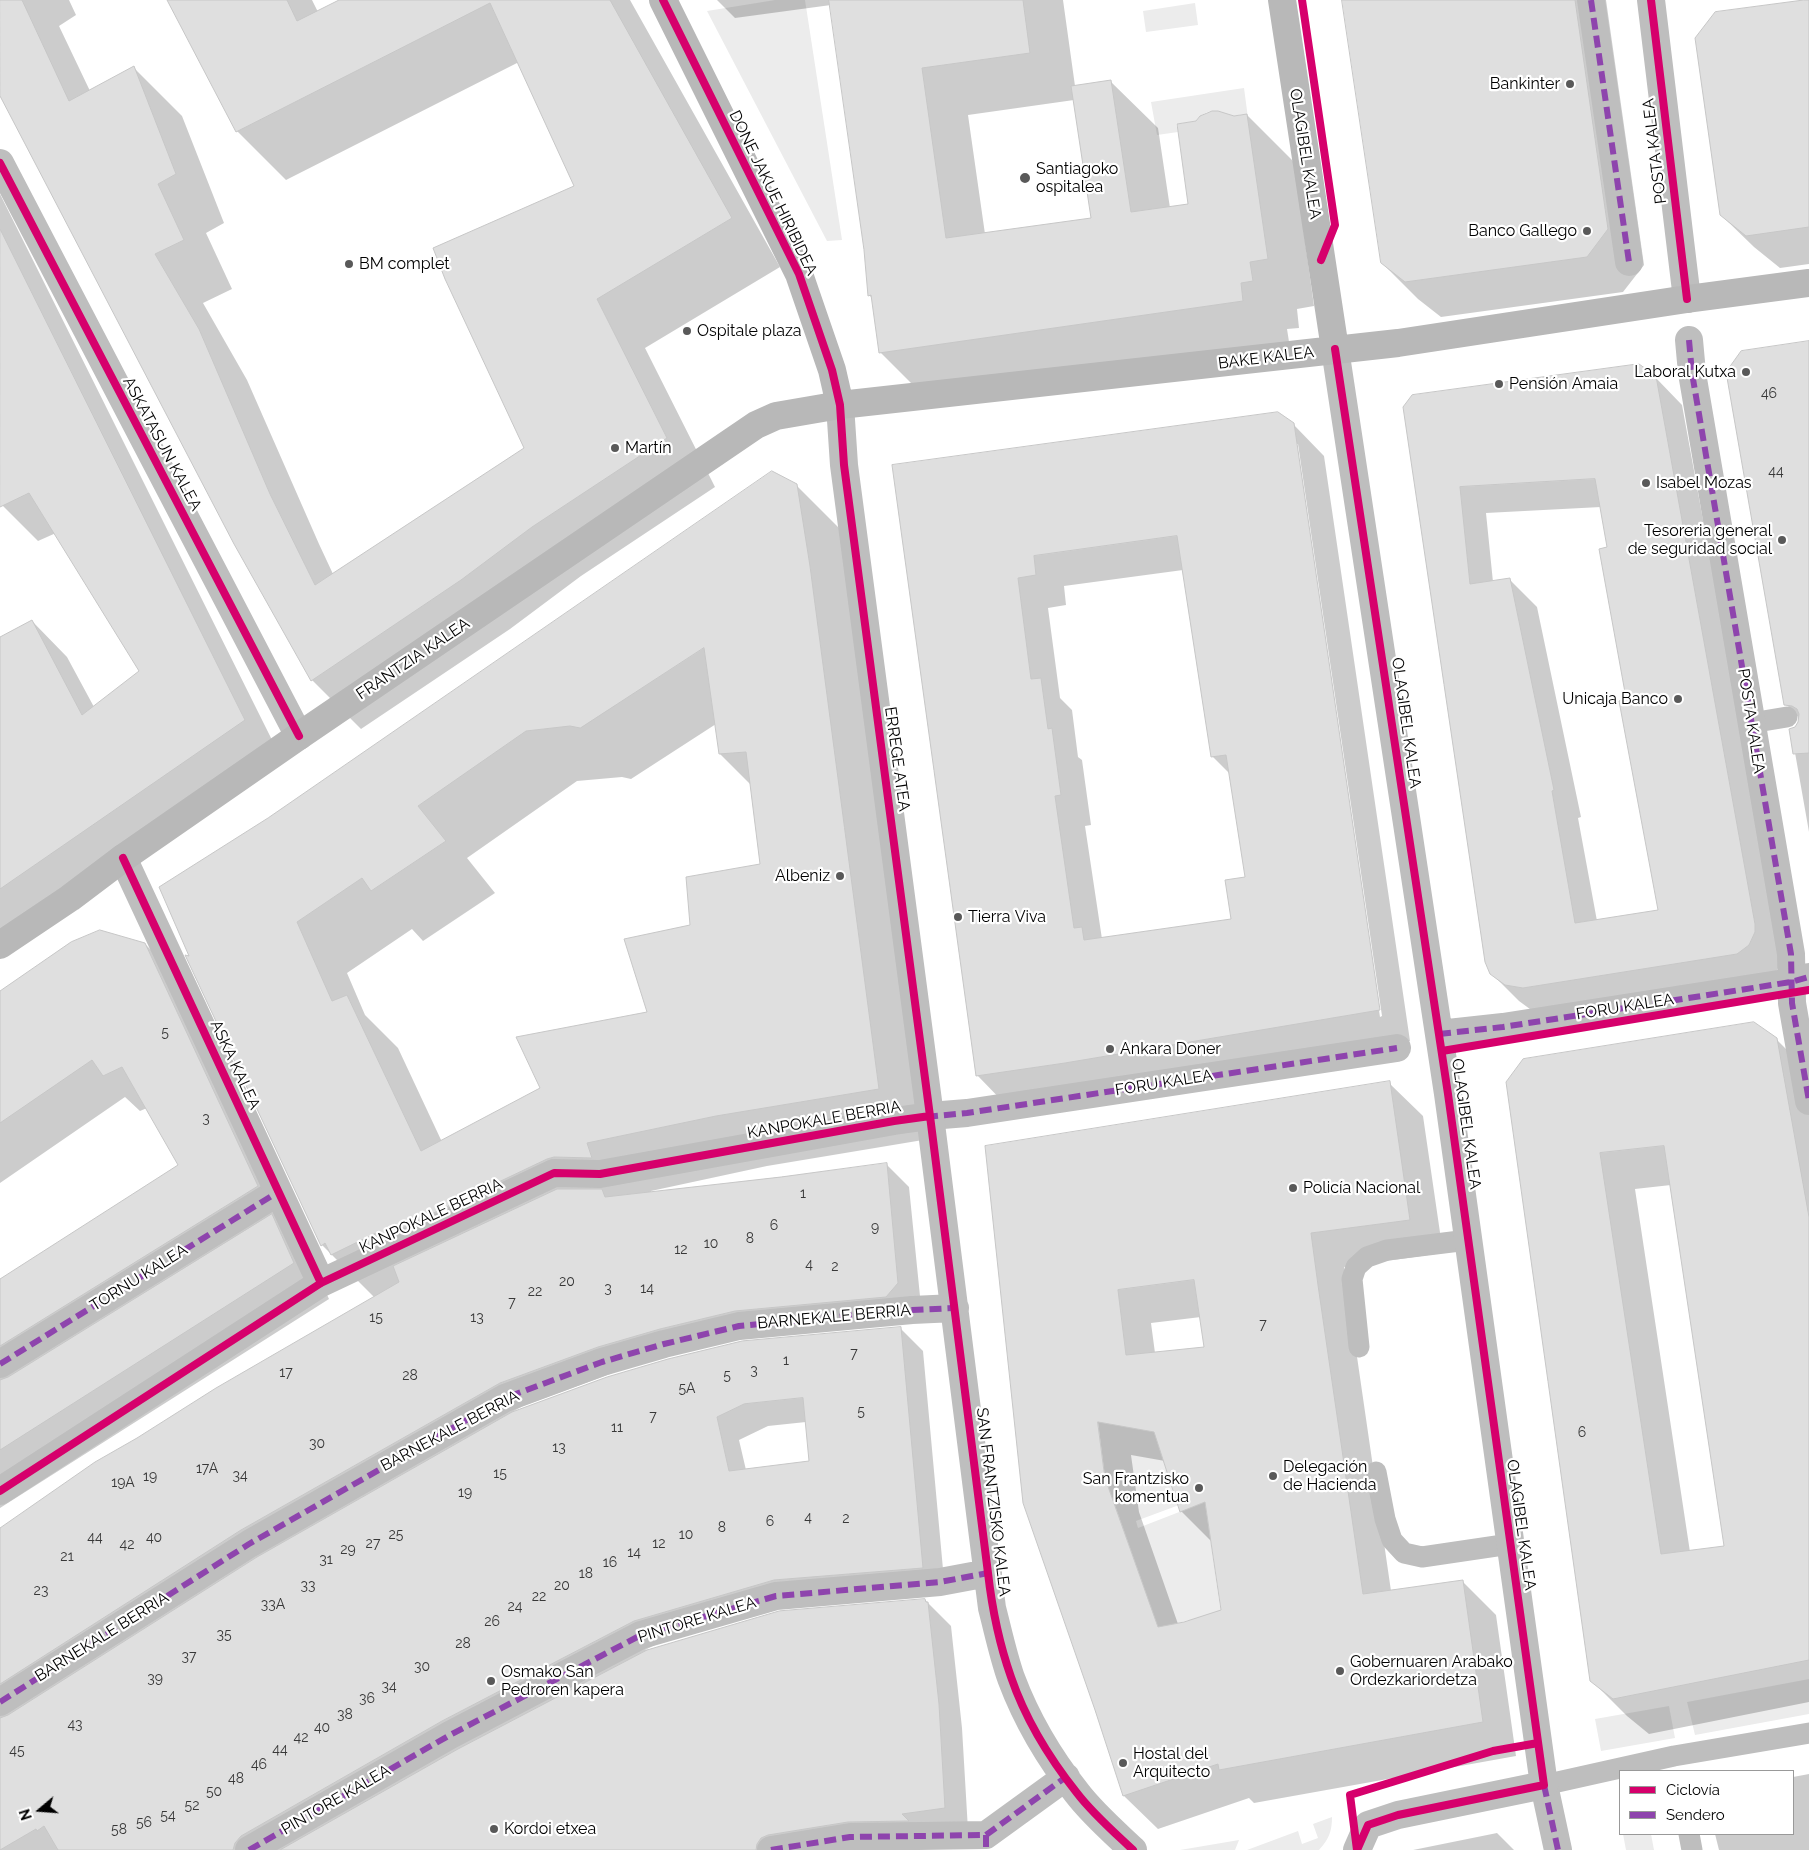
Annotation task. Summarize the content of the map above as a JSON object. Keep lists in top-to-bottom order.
{
  "streets": {
    "main road": [
      "OLAGIBEL KALEA",
      "DONE JAKUE HIRIBIDEA",
      "BAKE KALEA",
      "FRANTZIA KALEA"
    ],
    "street": [
      "POSTA KALEA",
      "ASKATASUN KALEA",
      "ERREGE ATEA",
      "FORU KALEA",
      "ASKA KALEA",
      "KANPOKALE BERRIA",
      "TORNU KALEA",
      "BARNEKALE BERRIA",
      "SAN FRANTZISKO KALEA",
      "PINTORE KALEA"
    ]
  },
  "crossings": [
    ["POSTA KALEA", "BAKE KALEA"],
    ["POSTA KALEA", "FORU KALEA"],
    ["OLAGIBEL KALEA", "BAKE KALEA"],
    ["OLAGIBEL KALEA", "FORU KALEA"],
    ["DONE JAKUE HIRIBIDEA", "BAKE KALEA"],
    ["DONE JAKUE HIRIBIDEA", "FRANTZIA KALEA"],
    ["DONE JAKUE HIRIBIDEA", "ERREGE ATEA"],
    ["BAKE KALEA", "FRANTZIA KALEA"],
    ["BAKE KALEA", "ERREGE ATEA"],
    ["ASKATASUN KALEA", "FRANTZIA KALEA"],
    ["FRANTZIA KALEA", "ERREGE ATEA"],
    ["FRANTZIA KALEA", "ASKA KALEA"],
    ["ERREGE ATEA", "FORU KALEA"],
    ["ERREGE ATEA", "KANPOKALE BERRIA"],
    ["ERREGE ATEA", "SAN FRANTZISKO KALEA"],
    ["FORU KALEA", "KANPOKALE BERRIA"],
    ["FORU KALEA", "SAN FRANTZISKO KALEA"],
    ["ASKA KALEA", "KANPOKALE BERRIA"],
    ["ASKA KALEA", "TORNU KALEA"],
    ["KANPOKALE BERRIA", "SAN FRANTZISKO KALEA"],
    ["BARNEKALE BERRIA", "SAN FRANTZISKO KALEA"],
    ["SAN FRANTZISKO KALEA", "PINTORE KALEA"]
  ],
  "places": [
    "Bankinter",
    "Santiagoko ospitalea",
    "Banco Gallego",
    "BM complet",
    "Ospitale plaza",
    "Laboral Kutxa",
    "Pensión Amaia",
    "Martín",
    "Isabel Mozas",
    "Tesoreria general de seguridad social",
    "Unicaja Banco",
    "Albeniz",
    "Tierra Viva",
    "Ankara Doner",
    "Policía Nacional",
    "Delegación de Hacienda",
    "San Frantzisko komentua",
    "Gobernuaren Arabako Ordezkariordetza",
    "Osmako San Pedroren kapera",
    "Hostal del Arquitecto",
    "Kordoi etxea"
  ],
  "house_numbers": [
    "46",
    "44",
    "5",
    "3",
    "1",
    "6",
    "9",
    "8",
    "10",
    "12",
    "4",
    "2",
    "20",
    "3",
    "14",
    "22",
    "7",
    "15",
    "13",
    "7",
    "7",
    "1",
    "3",
    "17",
    "28",
    "5",
    "5A",
    "5",
    "7",
    "11",
    "6",
    "30",
    "13",
    "17A",
    "15",
    "34",
    "19",
    "19A",
    "19",
    "4",
    "2",
    "6",
    "8",
    "25",
    "10",
    "44",
    "40",
    "27",
    "12",
    "42",
    "29",
    "14",
    "21",
    "31",
    "16",
    "18",
    "33",
    "20",
    "23",
    "22",
    "33A",
    "24",
    "26",
    "35",
    "28",
    "37",
    "30",
    "39",
    "34",
    "36",
    "38",
    "43",
    "40",
    "42",
    "44",
    "45",
    "46",
    "48",
    "50",
    "52",
    "54",
    "56",
    "58"
  ],
  "legend": ["Ciclovía", "Sendero"],
  "north": "left"
}
